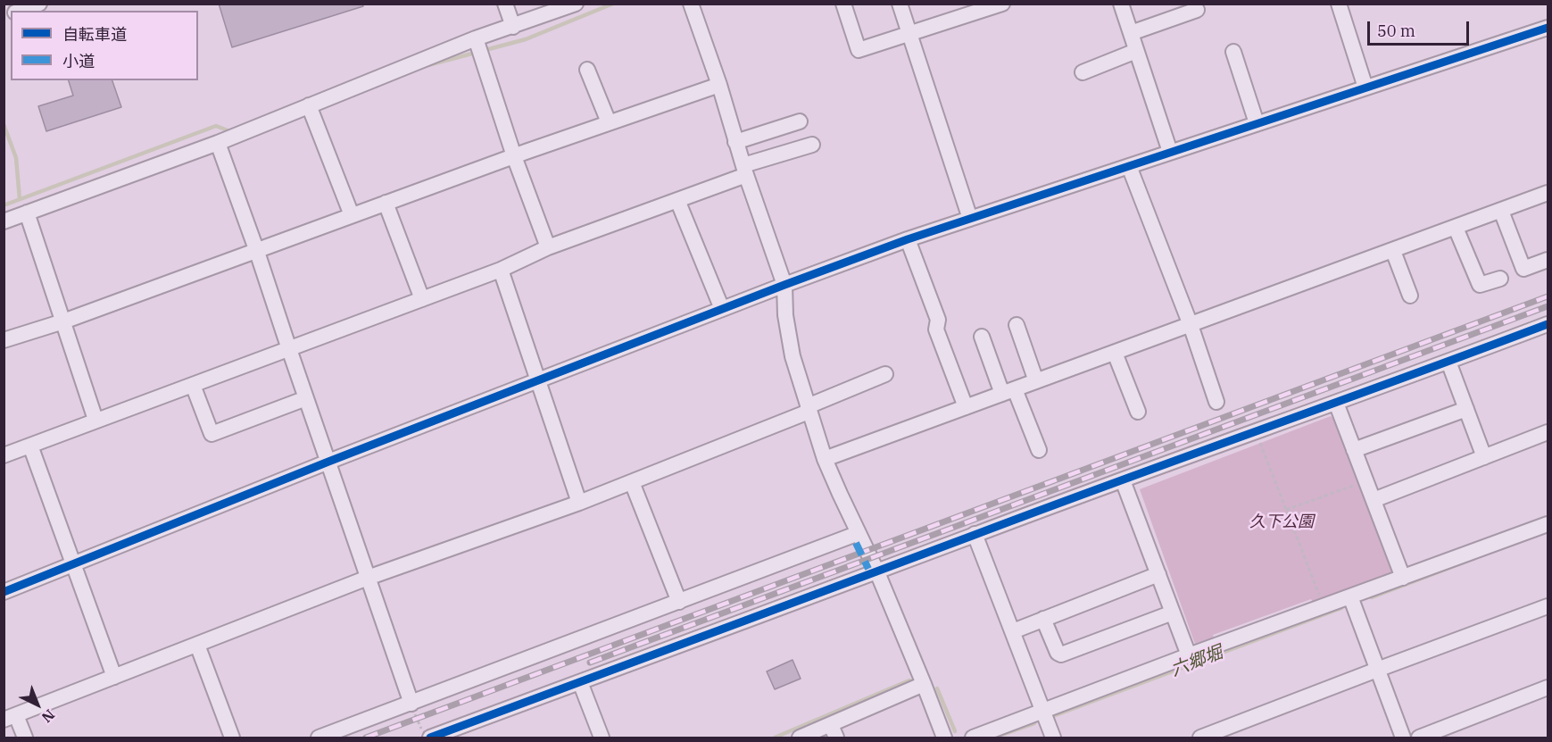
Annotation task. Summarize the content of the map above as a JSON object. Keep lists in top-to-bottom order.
{
  "water": ["六郷堀"],
  "parks": ["久下公園"],
  "legend": ["自転車道", "小道"],
  "scale_bar": "50 m",
  "north": "bottom right"
}
